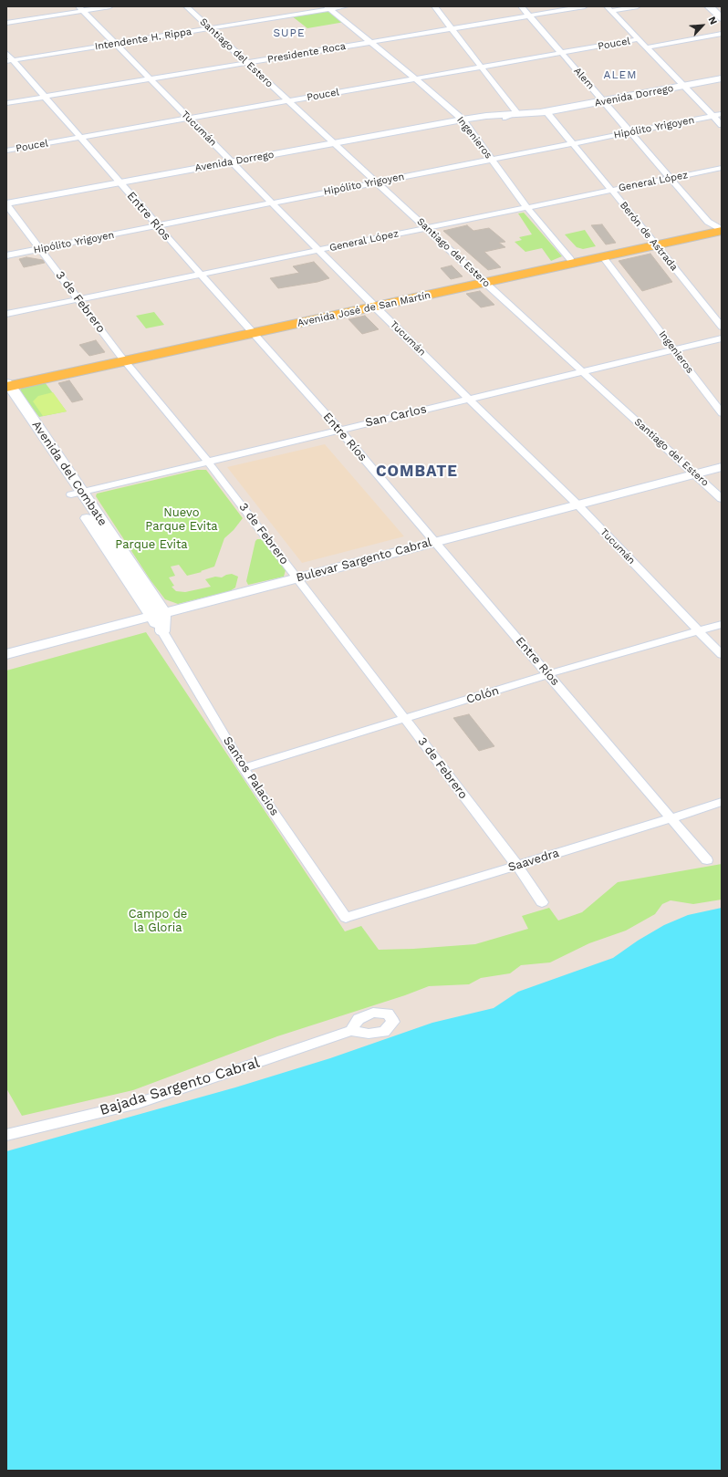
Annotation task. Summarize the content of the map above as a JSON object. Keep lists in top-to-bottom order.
{
  "streets": {
    "main road": [
      "Avenida Dorrego",
      "Avenida José de San Martín",
      "Avenida del Combate",
      "Bulevar Sargento Cabral"
    ],
    "street": [
      "Intendente H. Rippa",
      "Poucel",
      "Santiago del Estero",
      "Presidente Roca",
      "Alem",
      "Hipólito Yrigoyen",
      "Tucumán",
      "Ingenieros",
      "General López",
      "Entre Ríos",
      "Berón de Astrada",
      "3 de Febrero",
      "San Carlos",
      "Colón",
      "Santos Palacios",
      "Saavedra",
      "Bajada Sargento Cabral"
    ]
  },
  "crossings": [
    ["Intendente H. Rippa", "Santiago del Estero"],
    ["Intendente H. Rippa", "Tucumán"],
    ["Intendente H. Rippa", "Ingenieros"],
    ["Intendente H. Rippa", "Entre Ríos"],
    ["Poucel", "Santiago del Estero"],
    ["Poucel", "Alem"],
    ["Poucel", "Tucumán"],
    ["Poucel", "Ingenieros"],
    ["Poucel", "Entre Ríos"],
    ["Santiago del Estero", "Presidente Roca"],
    ["Santiago del Estero", "Avenida Dorrego"],
    ["Santiago del Estero", "Hipólito Yrigoyen"],
    ["Santiago del Estero", "General López"],
    ["Santiago del Estero", "Avenida José de San Martín"],
    ["Santiago del Estero", "San Carlos"],
    ["Santiago del Estero", "Bulevar Sargento Cabral"],
    ["Presidente Roca", "Alem"],
    ["Presidente Roca", "Tucumán"],
    ["Presidente Roca", "Ingenieros"],
    ["Presidente Roca", "Entre Ríos"],
    ["Alem", "Avenida Dorrego"],
    ["Alem", "Hipólito Yrigoyen"],
    ["Alem", "General López"],
    ["Alem", "Avenida José de San Martín"],
    ["Avenida Dorrego", "Tucumán"],
    ["Avenida Dorrego", "Ingenieros"],
    ["Avenida Dorrego", "Entre Ríos"],
    ["Avenida Dorrego", "Berón de Astrada"],
    ["Avenida Dorrego", "3 de Febrero"],
    ["Hipólito Yrigoyen", "Tucumán"],
    ["Hipólito Yrigoyen", "Ingenieros"],
    ["Hipólito Yrigoyen", "Entre Ríos"],
    ["Hipólito Yrigoyen", "Berón de Astrada"],
    ["Hipólito Yrigoyen", "3 de Febrero"],
    ["Tucumán", "General López"],
    ["Tucumán", "Avenida José de San Martín"],
    ["Tucumán", "San Carlos"],
    ["Tucumán", "Bulevar Sargento Cabral"],
    ["Tucumán", "Colón"],
    ["Ingenieros", "General López"],
    ["Ingenieros", "Avenida José de San Martín"],
    ["Ingenieros", "San Carlos"],
    ["General López", "Entre Ríos"],
    ["General López", "Berón de Astrada"],
    ["General López", "3 de Febrero"],
    ["Entre Ríos", "Avenida José de San Martín"],
    ["Entre Ríos", "San Carlos"],
    ["Entre Ríos", "Bulevar Sargento Cabral"],
    ["Entre Ríos", "Colón"],
    ["Entre Ríos", "Saavedra"],
    ["Berón de Astrada", "Avenida José de San Martín"],
    ["3 de Febrero", "Avenida José de San Martín"],
    ["3 de Febrero", "San Carlos"],
    ["3 de Febrero", "Bulevar Sargento Cabral"],
    ["3 de Febrero", "Colón"],
    ["3 de Febrero", "Saavedra"],
    ["Avenida José de San Martín", "Avenida del Combate"],
    ["San Carlos", "Avenida del Combate"],
    ["Avenida del Combate", "Bulevar Sargento Cabral"],
    ["Avenida del Combate", "Santos Palacios"],
    ["Bulevar Sargento Cabral", "Santos Palacios"],
    ["Colón", "Santos Palacios"],
    ["Santos Palacios", "Saavedra"]
  ],
  "districts": ["SUPE", "ALEM", "COMBATE"],
  "parks": ["Nuevo Parque Evita", "Parque Evita", "Campo de la Gloria"],
  "north": "top right"
}
